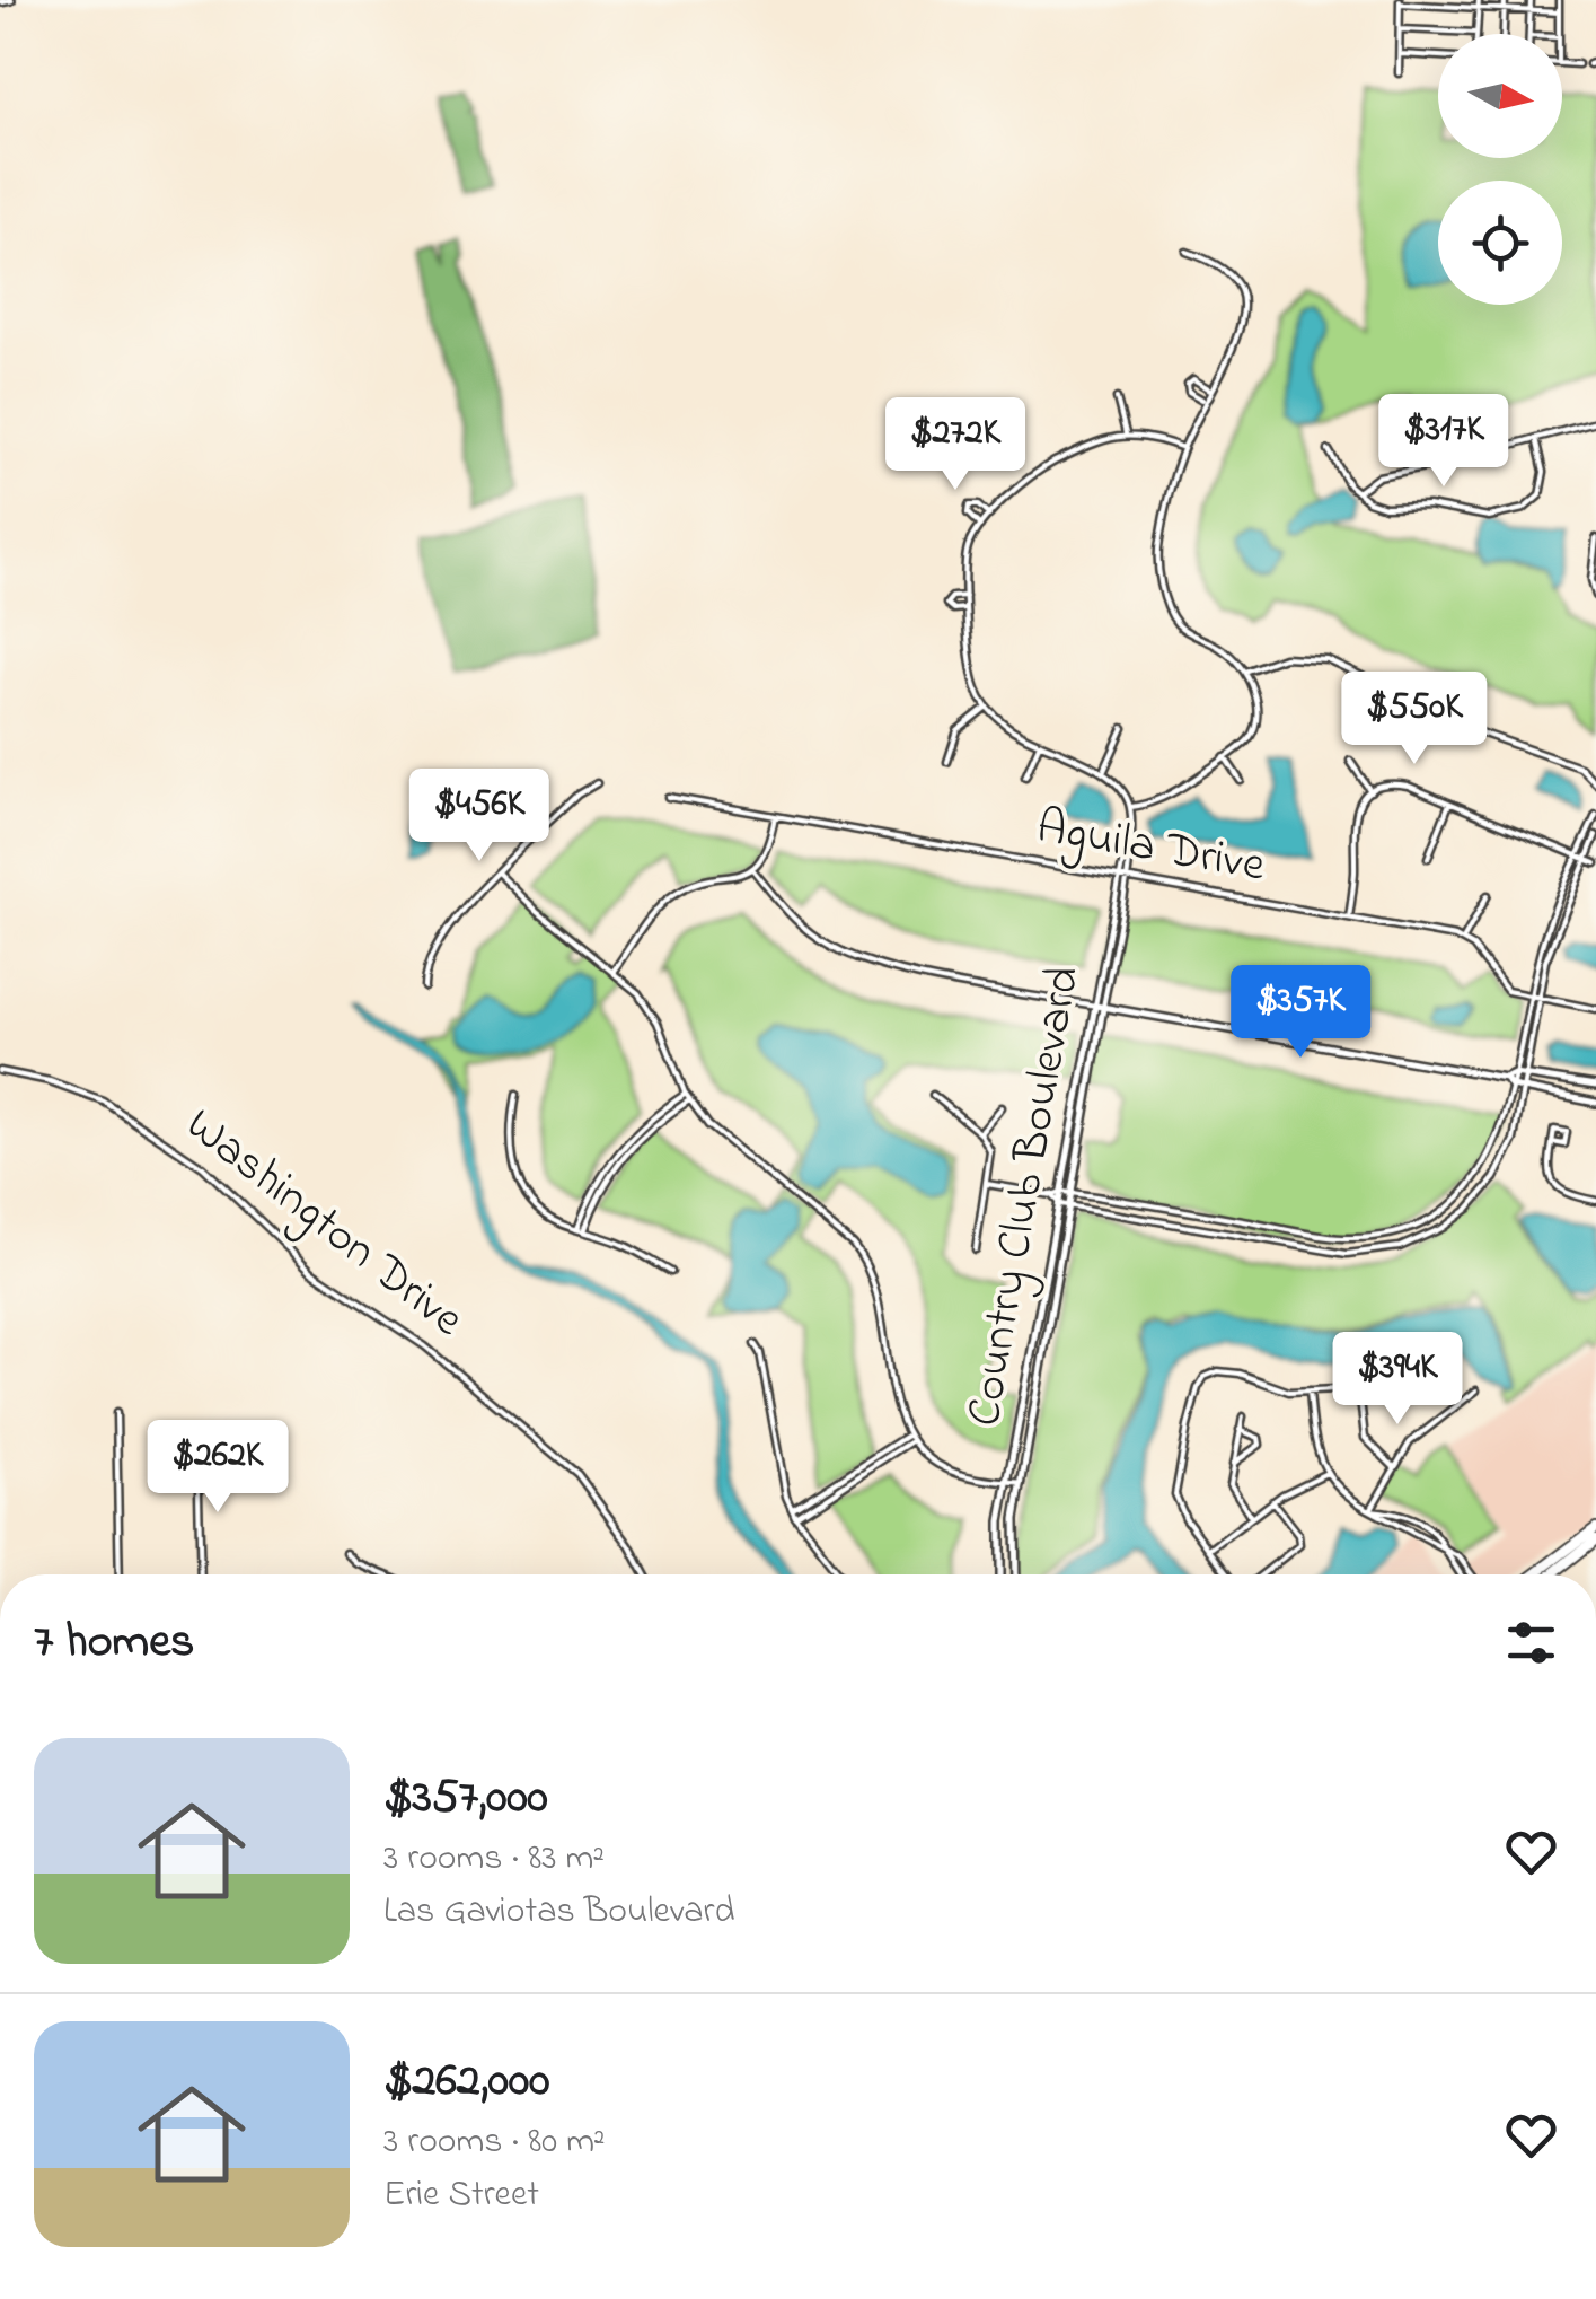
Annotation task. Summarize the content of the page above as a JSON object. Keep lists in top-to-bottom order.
{
  "streets": {
    "street": ["Aguila Drive", "Country Club Boulevard", "Washington Drive"]
  },
  "crossings": [
    ["Aguila Drive", "Country Club Boulevard"]
  ],
  "north": "right",
  "page": {
    "price": [
      "$317K",
      "$272K",
      "$550K",
      "$456K",
      "$357K",
      "$394K",
      "$262K"
    ],
    "heading": "7 homes",
    "list": [
      {
        "name": "$357,000",
        "note": "3 rooms · 83 m² · Las Gaviotas Boulevard"
      },
      {
        "name": "$262,000",
        "note": "3 rooms · 80 m² · Erie Street"
      }
    ]
  }
}
